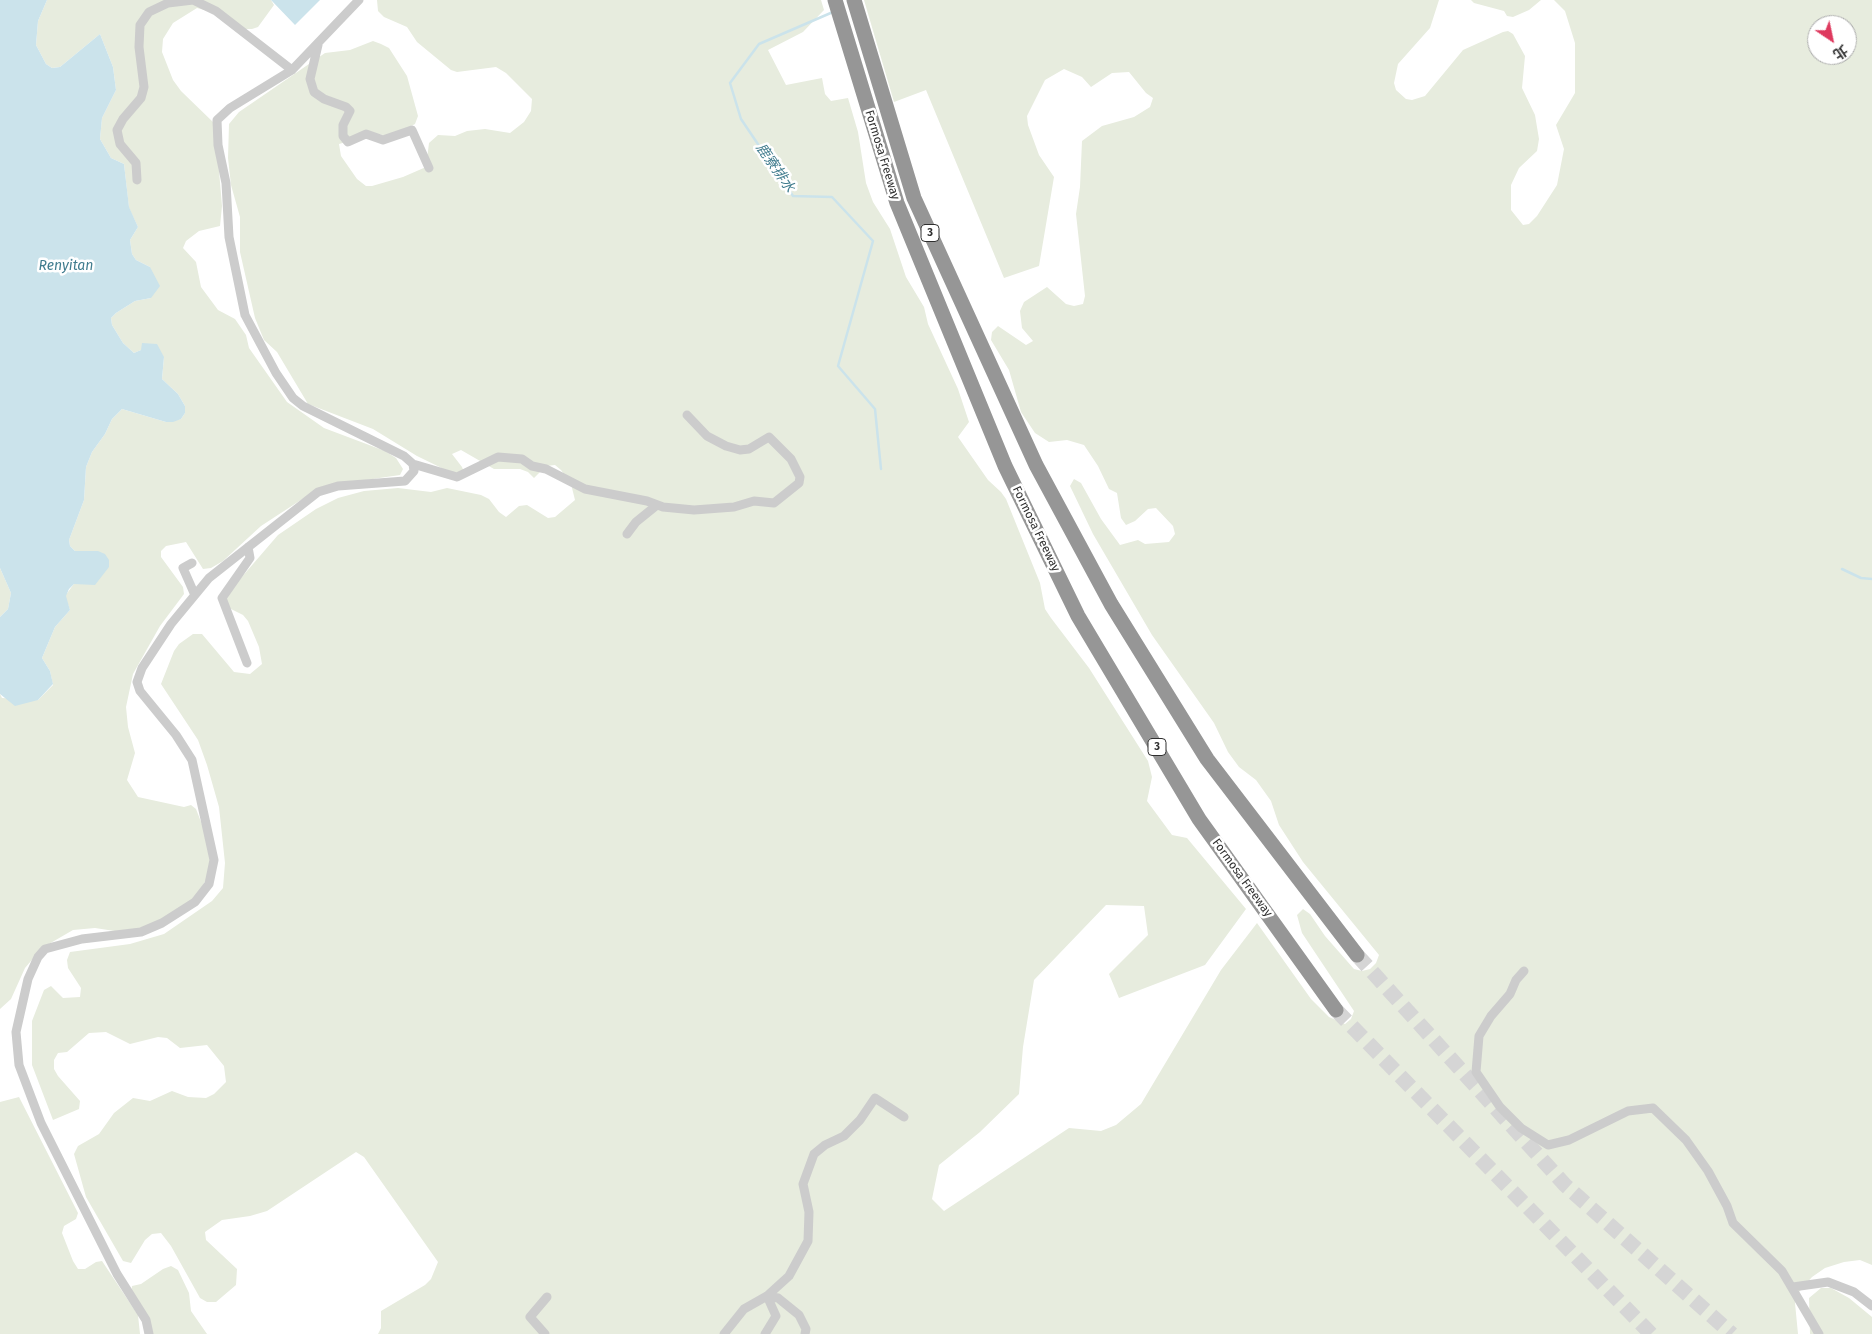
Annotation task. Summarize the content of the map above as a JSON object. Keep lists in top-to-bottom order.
{
  "streets": {
    "highway": ["Formosa Freeway", "3"]
  },
  "water": ["鹿寮排水", "Renyitan"],
  "north": "bottom right"
}
